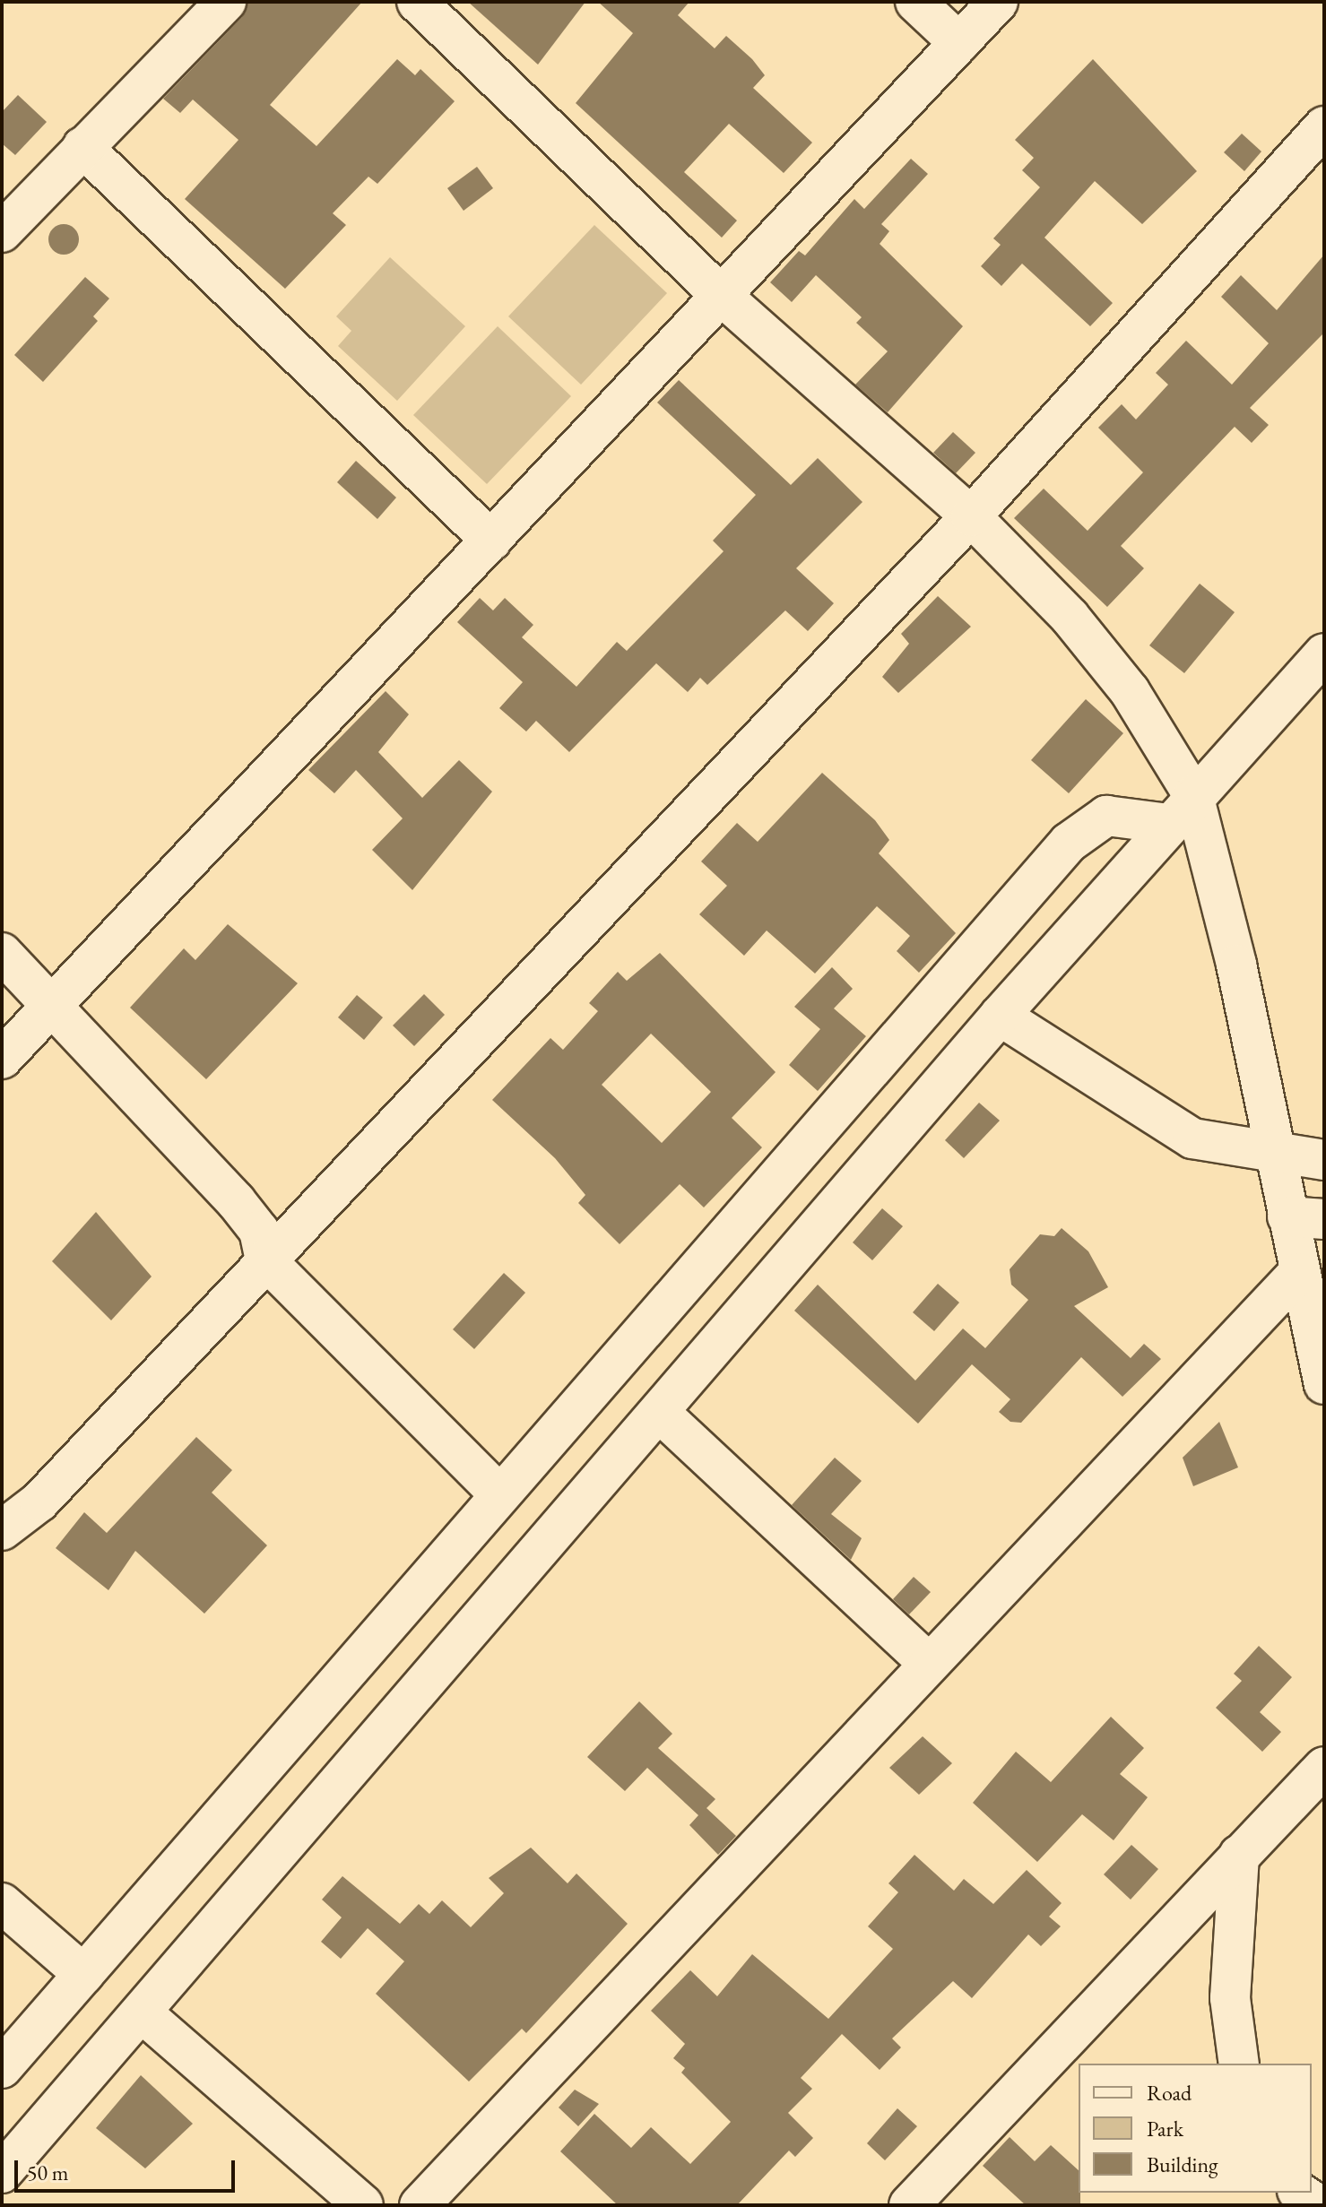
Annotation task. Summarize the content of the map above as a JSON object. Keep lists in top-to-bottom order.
{
  "legend": ["Road", "Park", "Building"],
  "scale_bar": "50 m"
}
